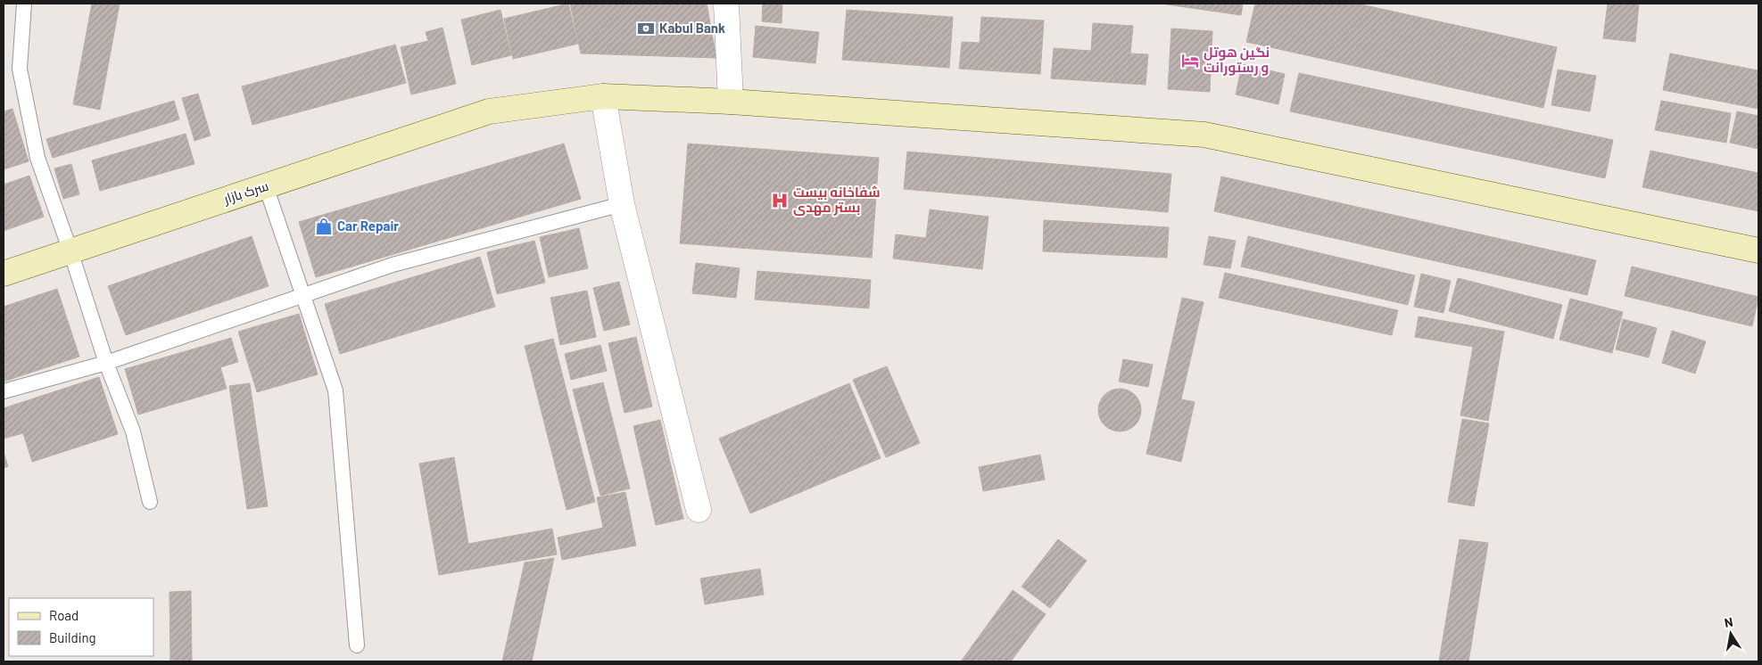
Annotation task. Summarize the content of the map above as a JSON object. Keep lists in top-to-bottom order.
{
  "streets": {
    "main road": ["سرک بازار"]
  },
  "places": {
    "bank": ["Kabul Bank"],
    "hotel": ["نگین هوتل و رستورانت"],
    "hospital": ["شفاخانه بیست بستر مهدی"],
    "shop": ["Car Repair"]
  },
  "legend": ["Road", "Building"],
  "north": "top"
}
